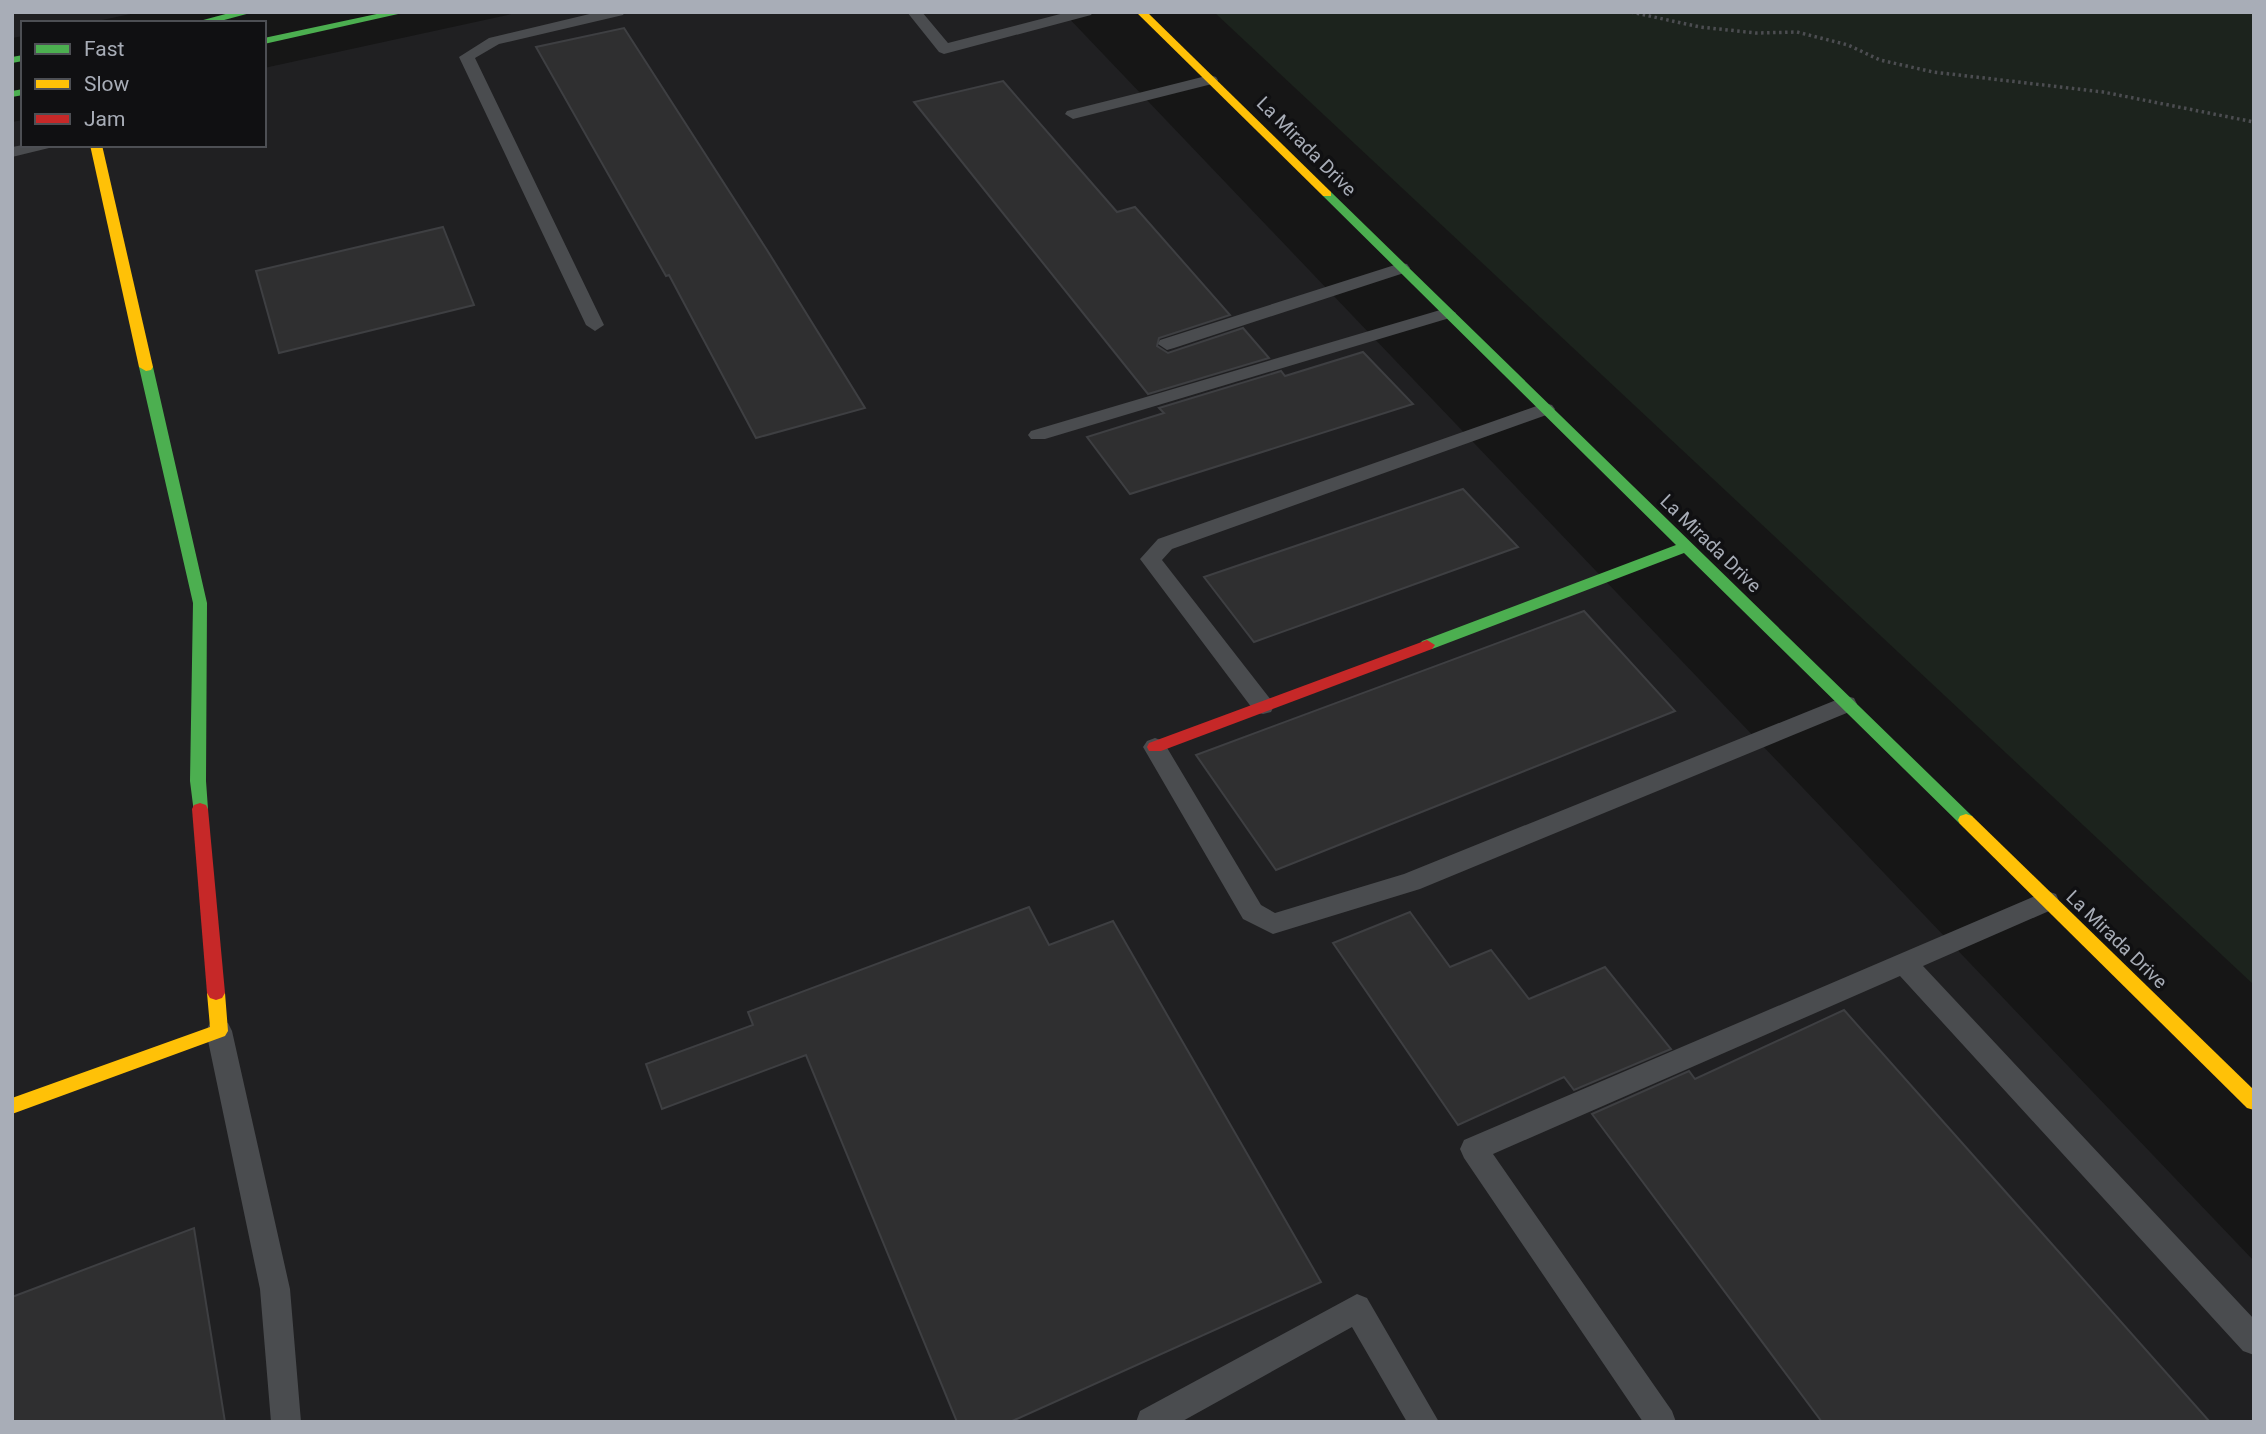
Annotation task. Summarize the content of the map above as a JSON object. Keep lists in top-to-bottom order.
{
  "streets": {
    "street": ["La Mirada Drive"]
  },
  "legend": ["Fast", "Slow", "Jam"]
}
